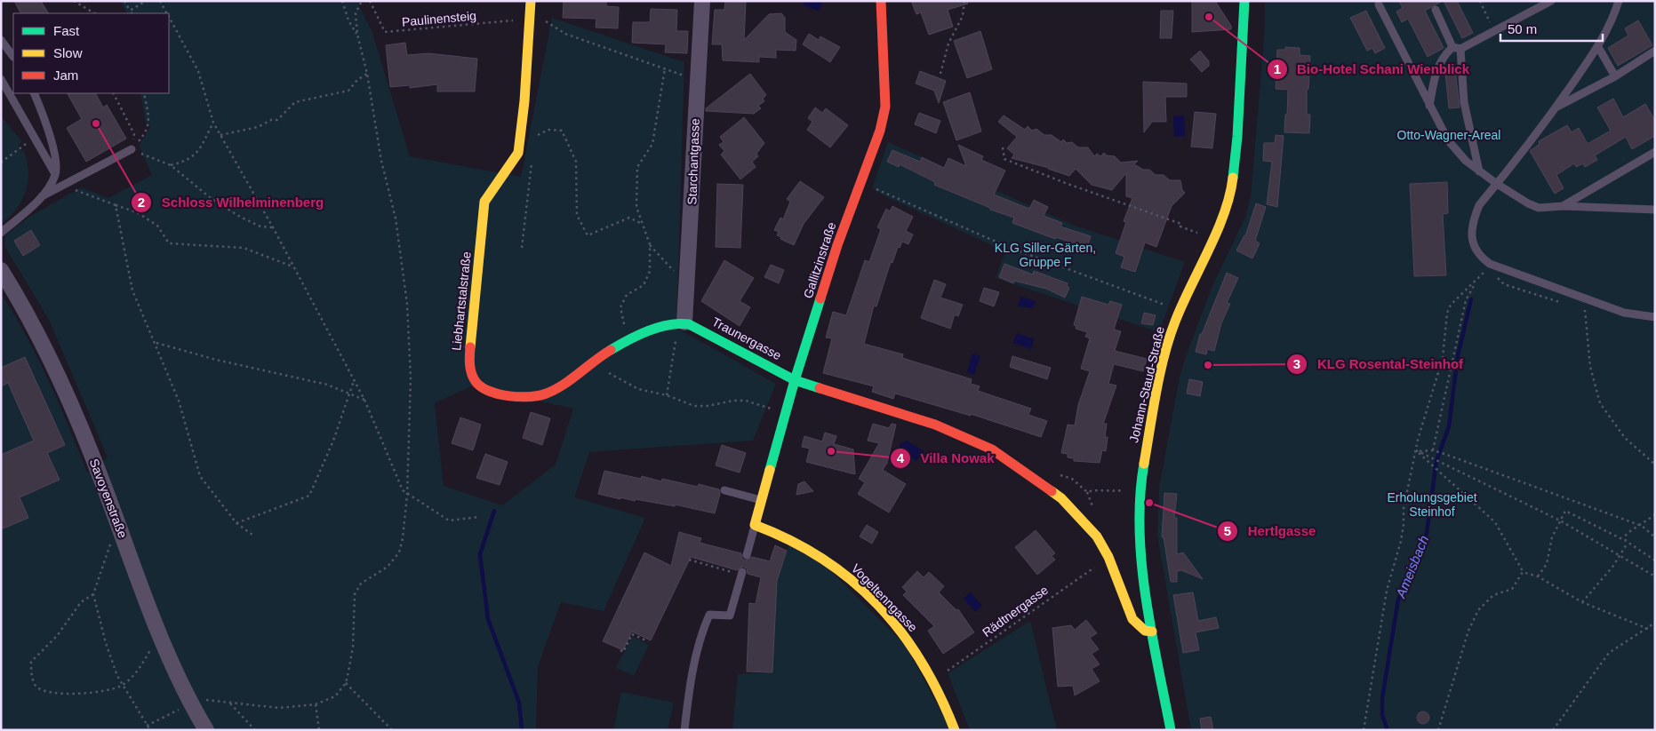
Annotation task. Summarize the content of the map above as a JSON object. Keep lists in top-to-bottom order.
{
  "streets": {
    "street": [
      "Starchantgasse",
      "Gallitzinstraße",
      "Liebhartstalstraße",
      "Traunergasse",
      "Johann-Staud-Straße",
      "Savoyenstraße",
      "Vogeltenngasse"
    ],
    "path": ["Paulinensteig", "Rädtnergasse"]
  },
  "crossings": [
    ["Paulinensteig", "Starchantgasse"],
    ["Paulinensteig", "Liebhartstalstraße"],
    ["Starchantgasse", "Liebhartstalstraße"],
    ["Starchantgasse", "Traunergasse"],
    ["Gallitzinstraße", "Traunergasse"],
    ["Gallitzinstraße", "Vogeltenngasse"],
    ["Liebhartstalstraße", "Traunergasse"],
    ["Traunergasse", "Johann-Staud-Straße"],
    ["Traunergasse", "Rädtnergasse"],
    ["Vogeltenngasse", "Rädtnergasse"]
  ],
  "water": ["Ameisbach"],
  "parks": ["Otto-Wagner-Areal", "KLG Siller-Gärten, Gruppe F", "Erholungsgebiet Steinhof"],
  "places": [
    "Bio-Hotel Schani Wienblick",
    "Schloss Wilhelminenberg",
    "KLG Rosental-Steinhof",
    "Villa Nowak",
    "Hertlgasse"
  ],
  "legend": ["Fast", "Slow", "Jam"],
  "scale_bar": "50 m"
}
